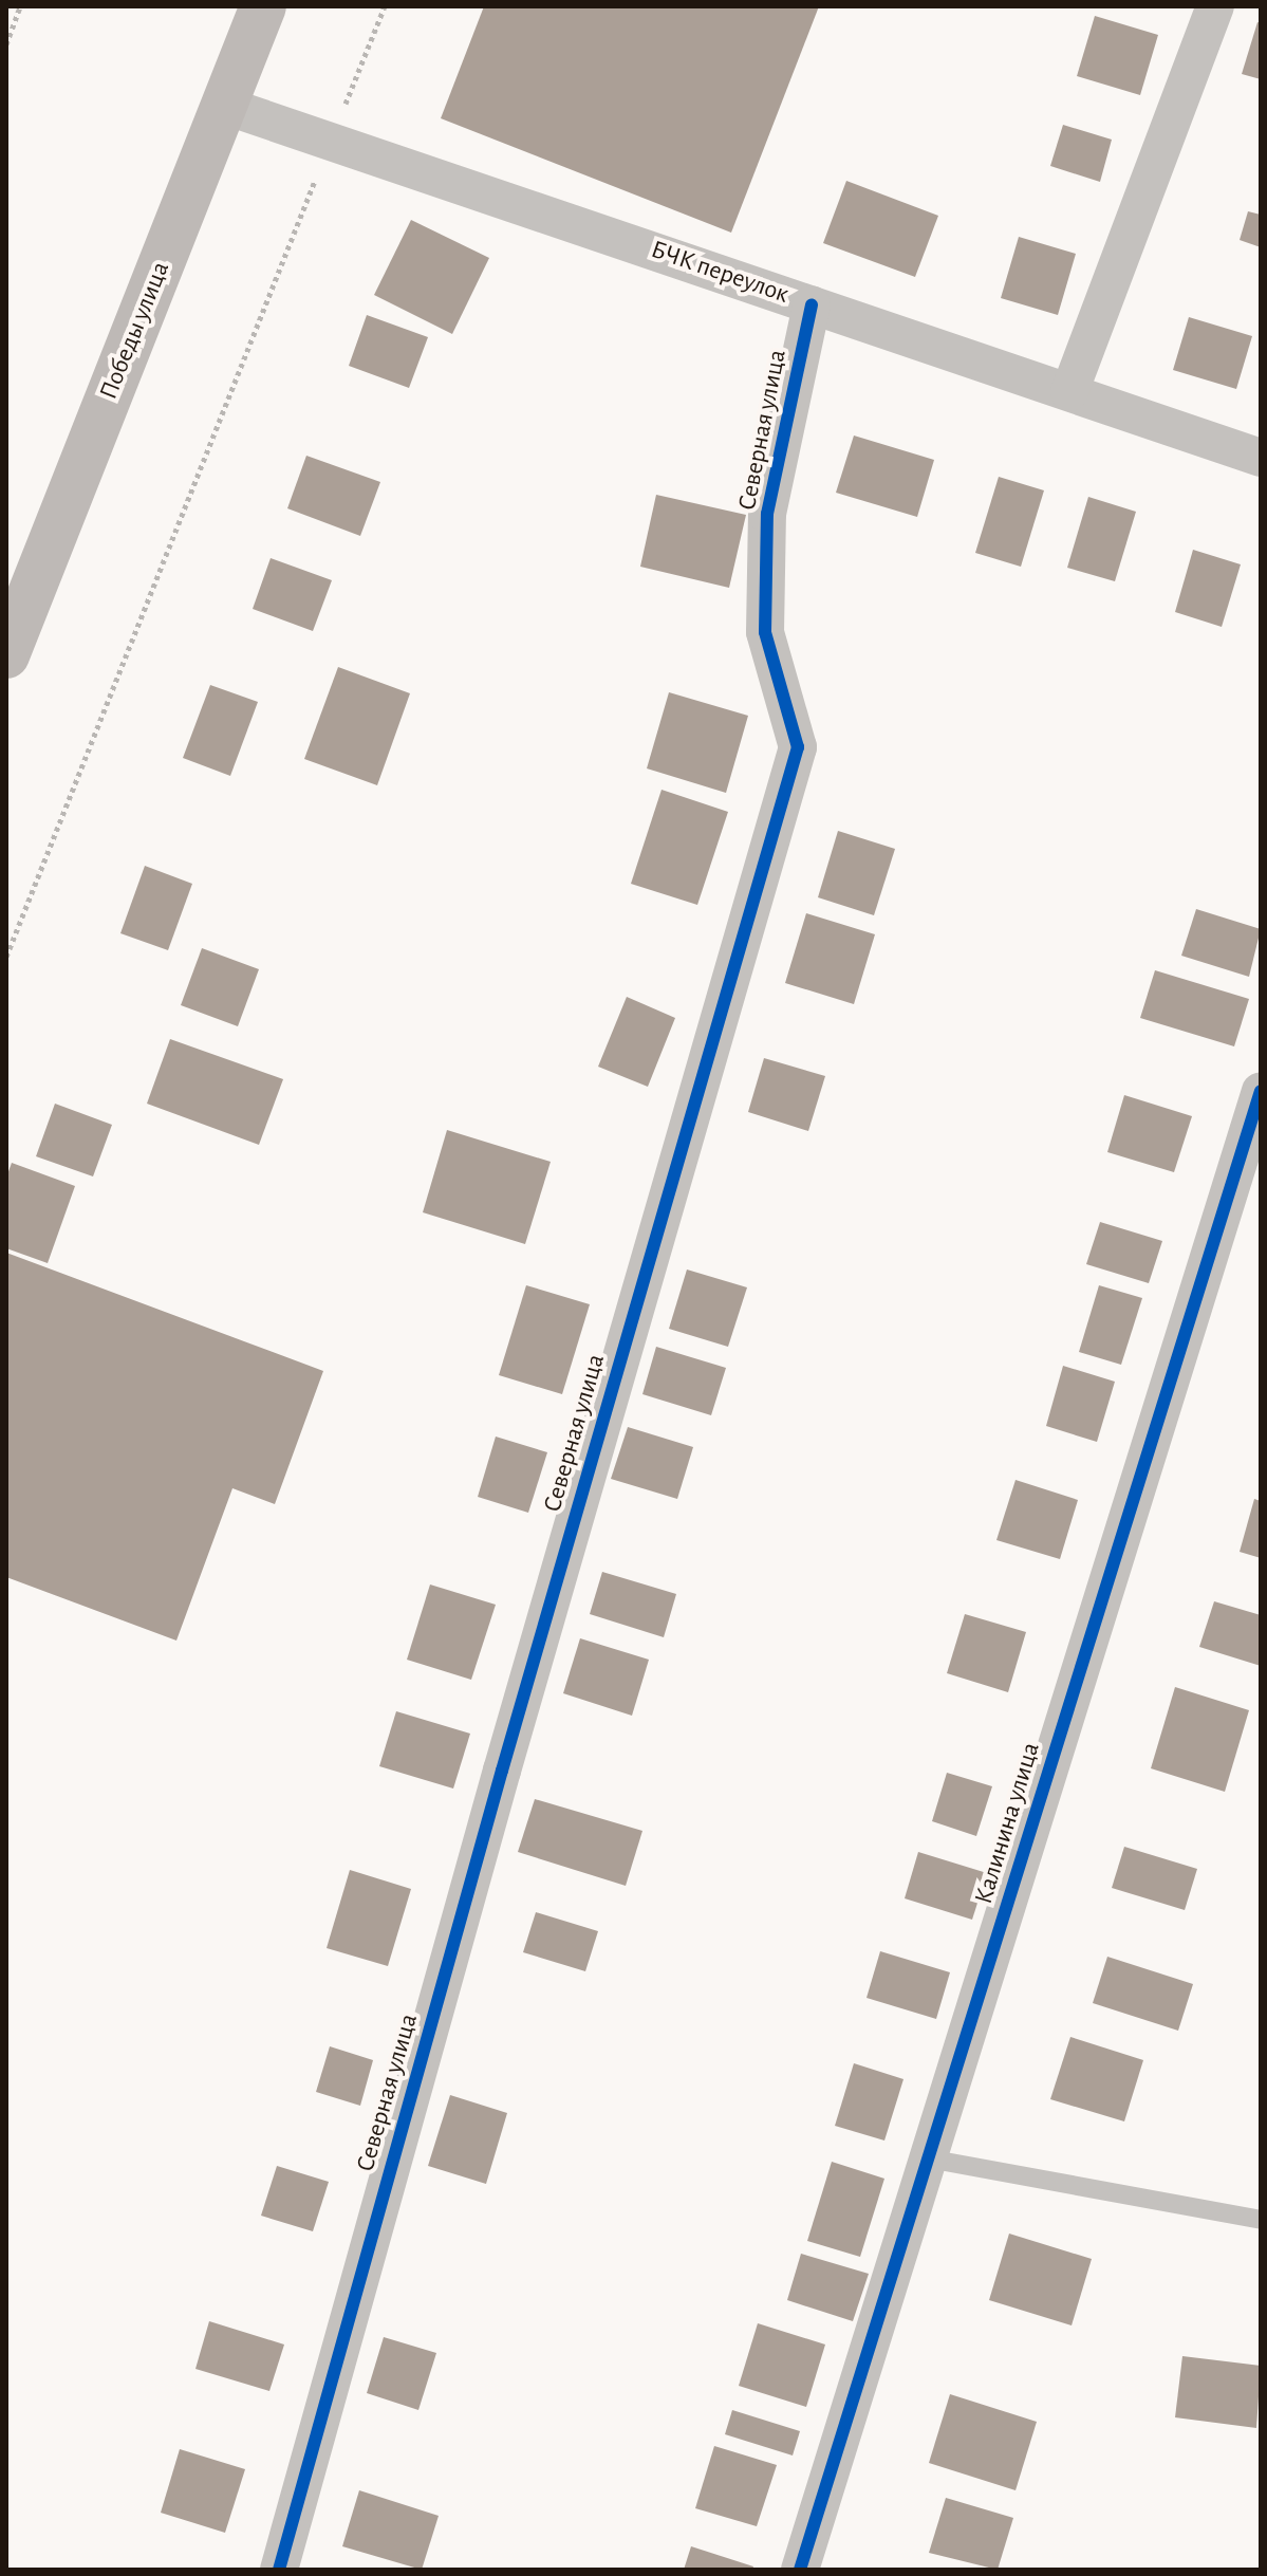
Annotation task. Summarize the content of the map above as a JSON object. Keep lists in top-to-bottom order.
{
  "streets": {
    "main road": ["Победы улица"],
    "street": ["БЧК переулок", "Северная улица", "Калинина улица"]
  },
  "crossings": [
    ["БЧК переулок", "Победы улица"],
    ["БЧК переулок", "Северная улица"]
  ]
}
